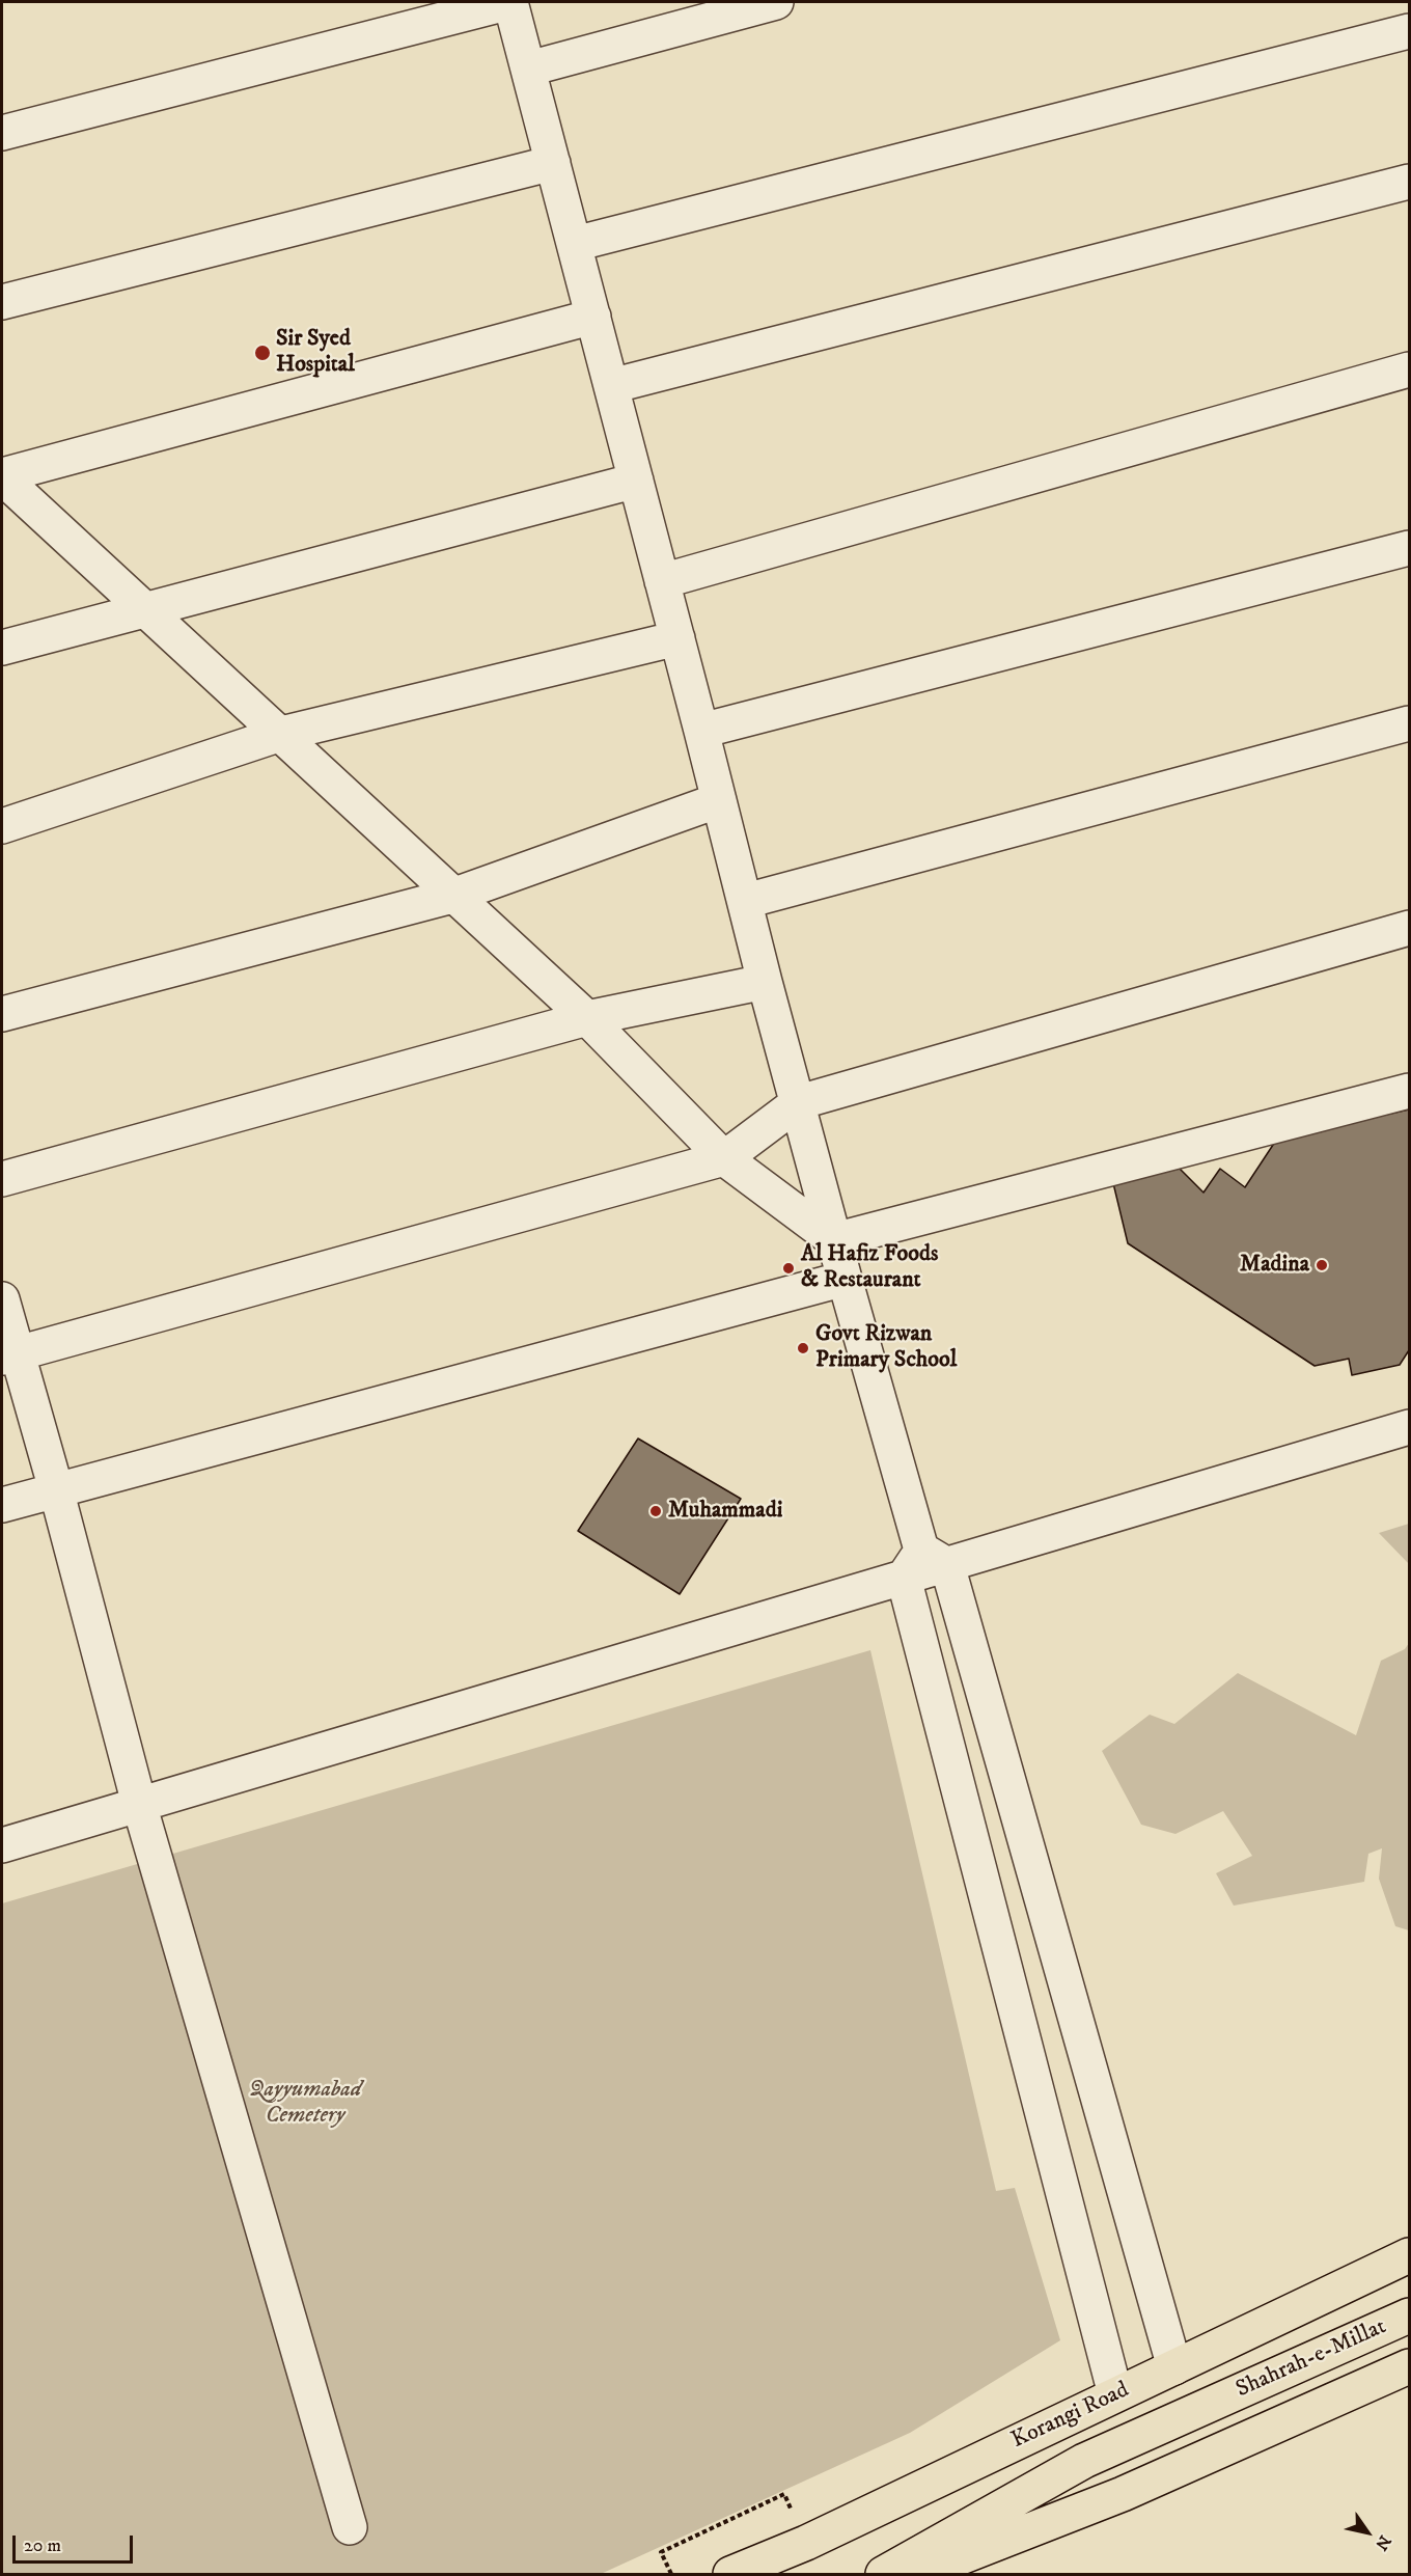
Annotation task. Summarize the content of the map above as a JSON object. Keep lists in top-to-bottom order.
{
  "streets": {
    "main road": ["Shahrah-e-Millat", "Korangi Road"]
  },
  "parks": ["Qayyumabad Cemetery"],
  "places": [
    "Sir Syed Hospital",
    "Madina",
    "Al Hafiz Foods & Restaurant",
    "Govt Rizwan Primary School",
    "Muhammadi"
  ],
  "scale_bar": "20 m",
  "north": "bottom right"
}
